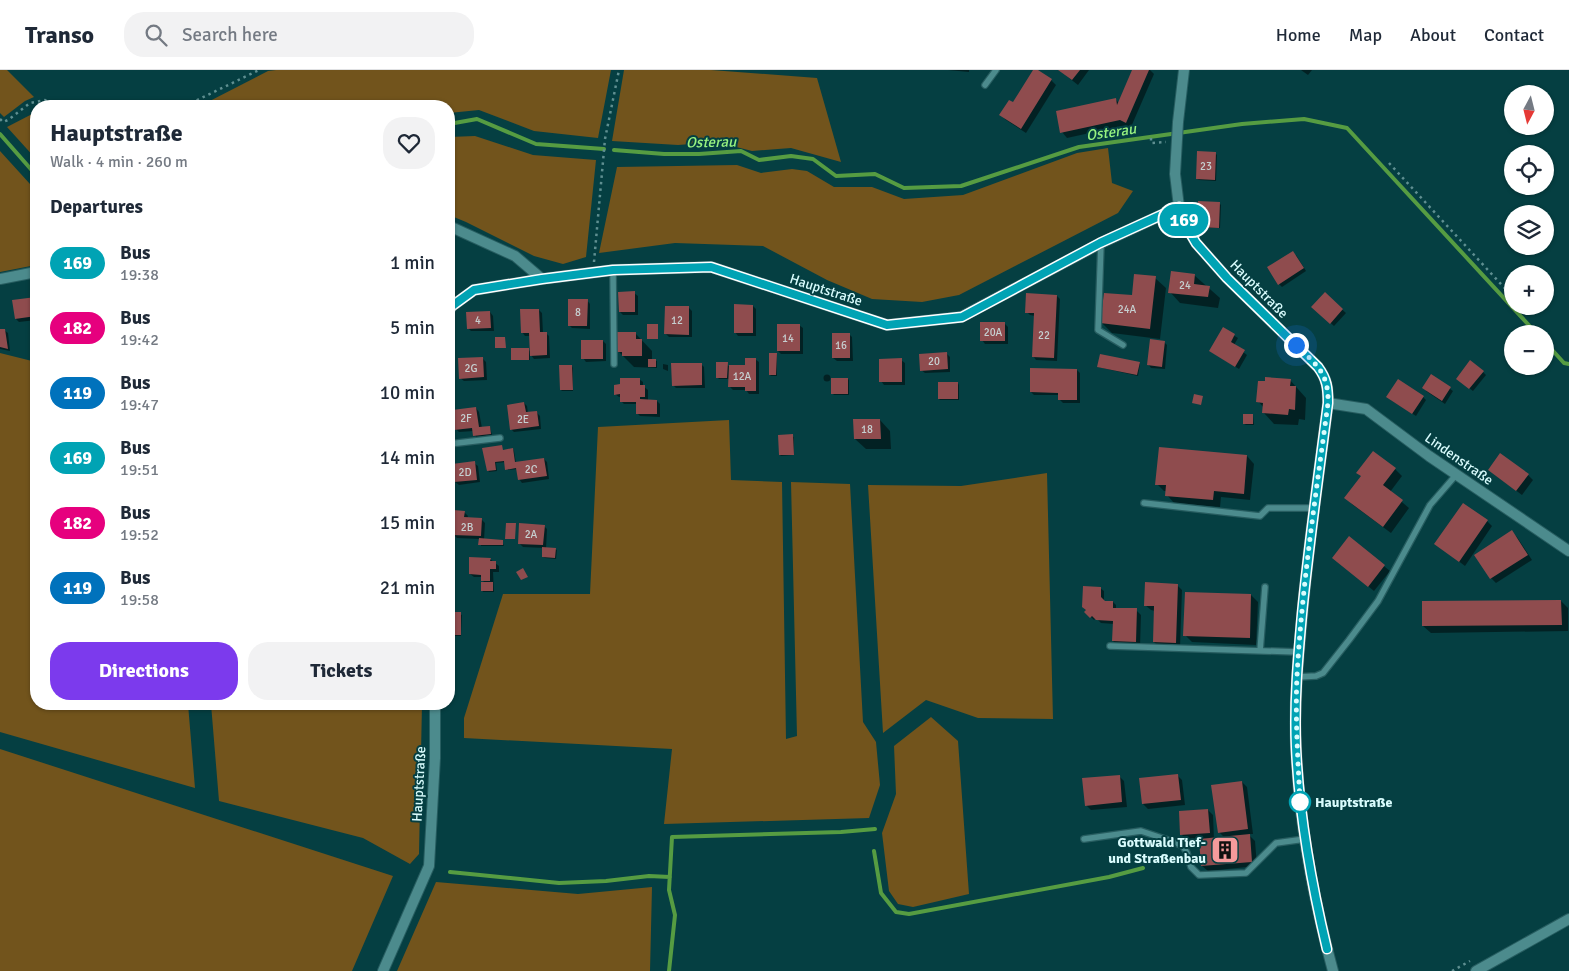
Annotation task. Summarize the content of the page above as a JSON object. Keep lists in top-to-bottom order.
{
  "streets": {
    "street": ["Hauptstraße", "Lindenstraße"]
  },
  "crossings": [
    ["Hauptstraße", "Lindenstraße"]
  ],
  "water": ["Osterau"],
  "places": {
    "other": ["Hauptstraße"],
    "building": ["Gottwald Tief- und Straßenbau"]
  },
  "lines": ["bus line 169"],
  "house_numbers": [
    "23",
    "24",
    "24A",
    "8",
    "4",
    "12",
    "20A",
    "22",
    "14",
    "16",
    "20",
    "2G",
    "12A",
    "2F",
    "2E",
    "18",
    "2C",
    "2D",
    "2B",
    "2A"
  ],
  "north": "bottom",
  "page": {
    "header": "Transo",
    "search": "Search here",
    "nav": [
      "Home",
      "Map",
      "About",
      "Contact"
    ],
    "on_map": "169",
    "map_buttons": ["+", "−"],
    "heading": [
      ["Hauptstraße", "Walk · 4 min · 260 m"],
      "Departures"
    ],
    "list": [
      {
        "mark": "169",
        "name": "Bus",
        "note": "19:38",
        "value": "1 min"
      },
      {
        "mark": "182",
        "name": "Bus",
        "note": "19:42",
        "value": "5 min"
      },
      {
        "mark": "119",
        "name": "Bus",
        "note": "19:47",
        "value": "10 min"
      },
      {
        "mark": "169",
        "name": "Bus",
        "note": "19:51",
        "value": "14 min"
      },
      {
        "mark": "182",
        "name": "Bus",
        "note": "19:52",
        "value": "15 min"
      },
      {
        "mark": "119",
        "name": "Bus",
        "note": "19:58",
        "value": "21 min"
      }
    ],
    "buttons": ["Directions", "Tickets"]
  }
}
